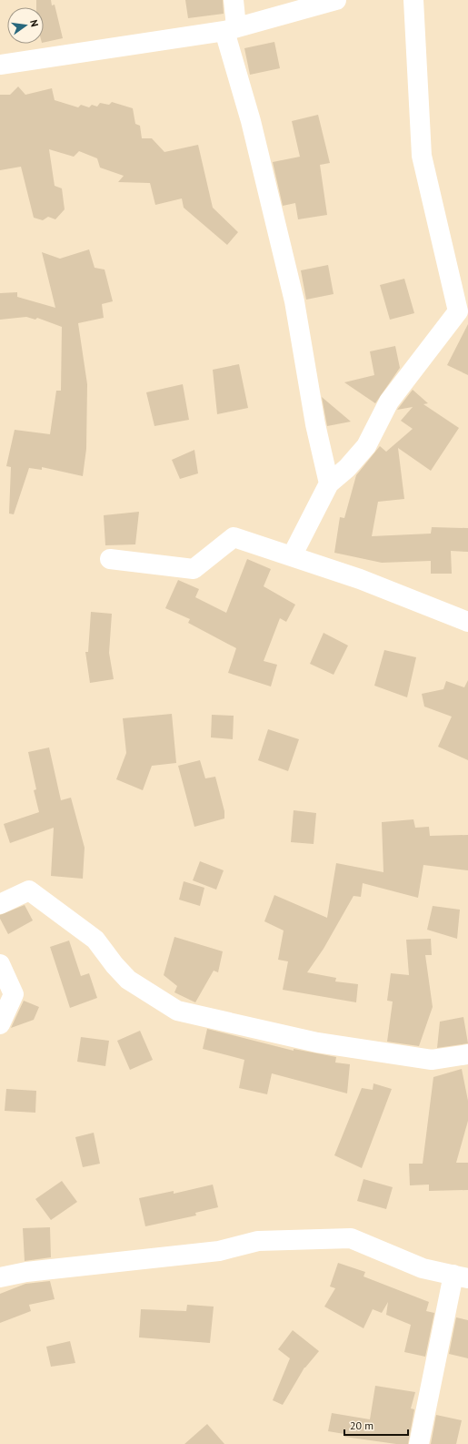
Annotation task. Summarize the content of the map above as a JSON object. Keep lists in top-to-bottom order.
{
  "scale_bar": "20 m",
  "north": "right"
}
